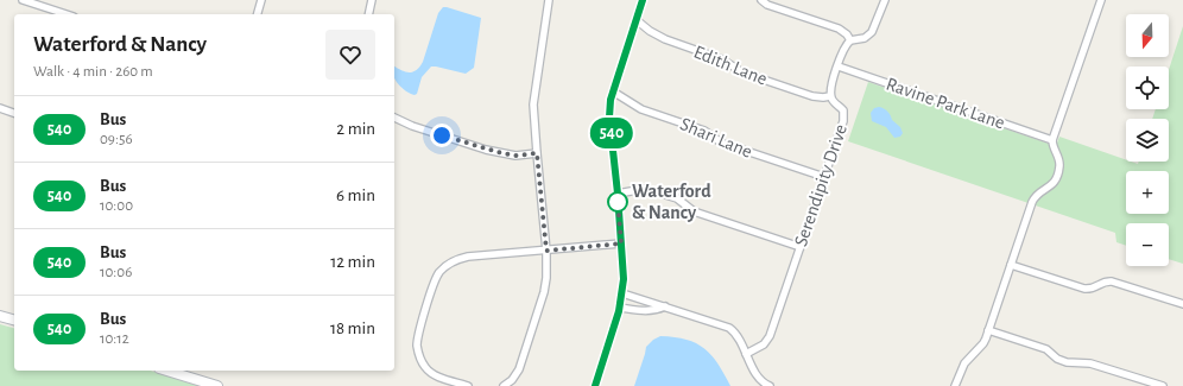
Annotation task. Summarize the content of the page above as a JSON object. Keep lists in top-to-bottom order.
{
  "streets": {
    "street": [
      "Edith Lane",
      "Ravine Park Lane",
      "Shari Lane",
      "Serendipity Drive"
    ]
  },
  "crossings": [
    ["Edith Lane", "Serendipity Drive"],
    ["Ravine Park Lane", "Serendipity Drive"],
    ["Shari Lane", "Serendipity Drive"]
  ],
  "places": ["Waterford & Nancy"],
  "lines": ["bus line 540"],
  "north": "bottom",
  "page": {
    "on_map": "540",
    "map_buttons": ["+", "−"],
    "heading": ["Waterford & Nancy", "Walk · 4 min · 260 m"],
    "list": [
      {
        "mark": "540",
        "name": "Bus",
        "note": "09:56",
        "value": "2 min"
      },
      {
        "mark": "540",
        "name": "Bus",
        "note": "10:00",
        "value": "6 min"
      },
      {
        "mark": "540",
        "name": "Bus",
        "note": "10:06",
        "value": "12 min"
      },
      {
        "mark": "540",
        "name": "Bus",
        "note": "10:12",
        "value": "18 min"
      }
    ]
  }
}
